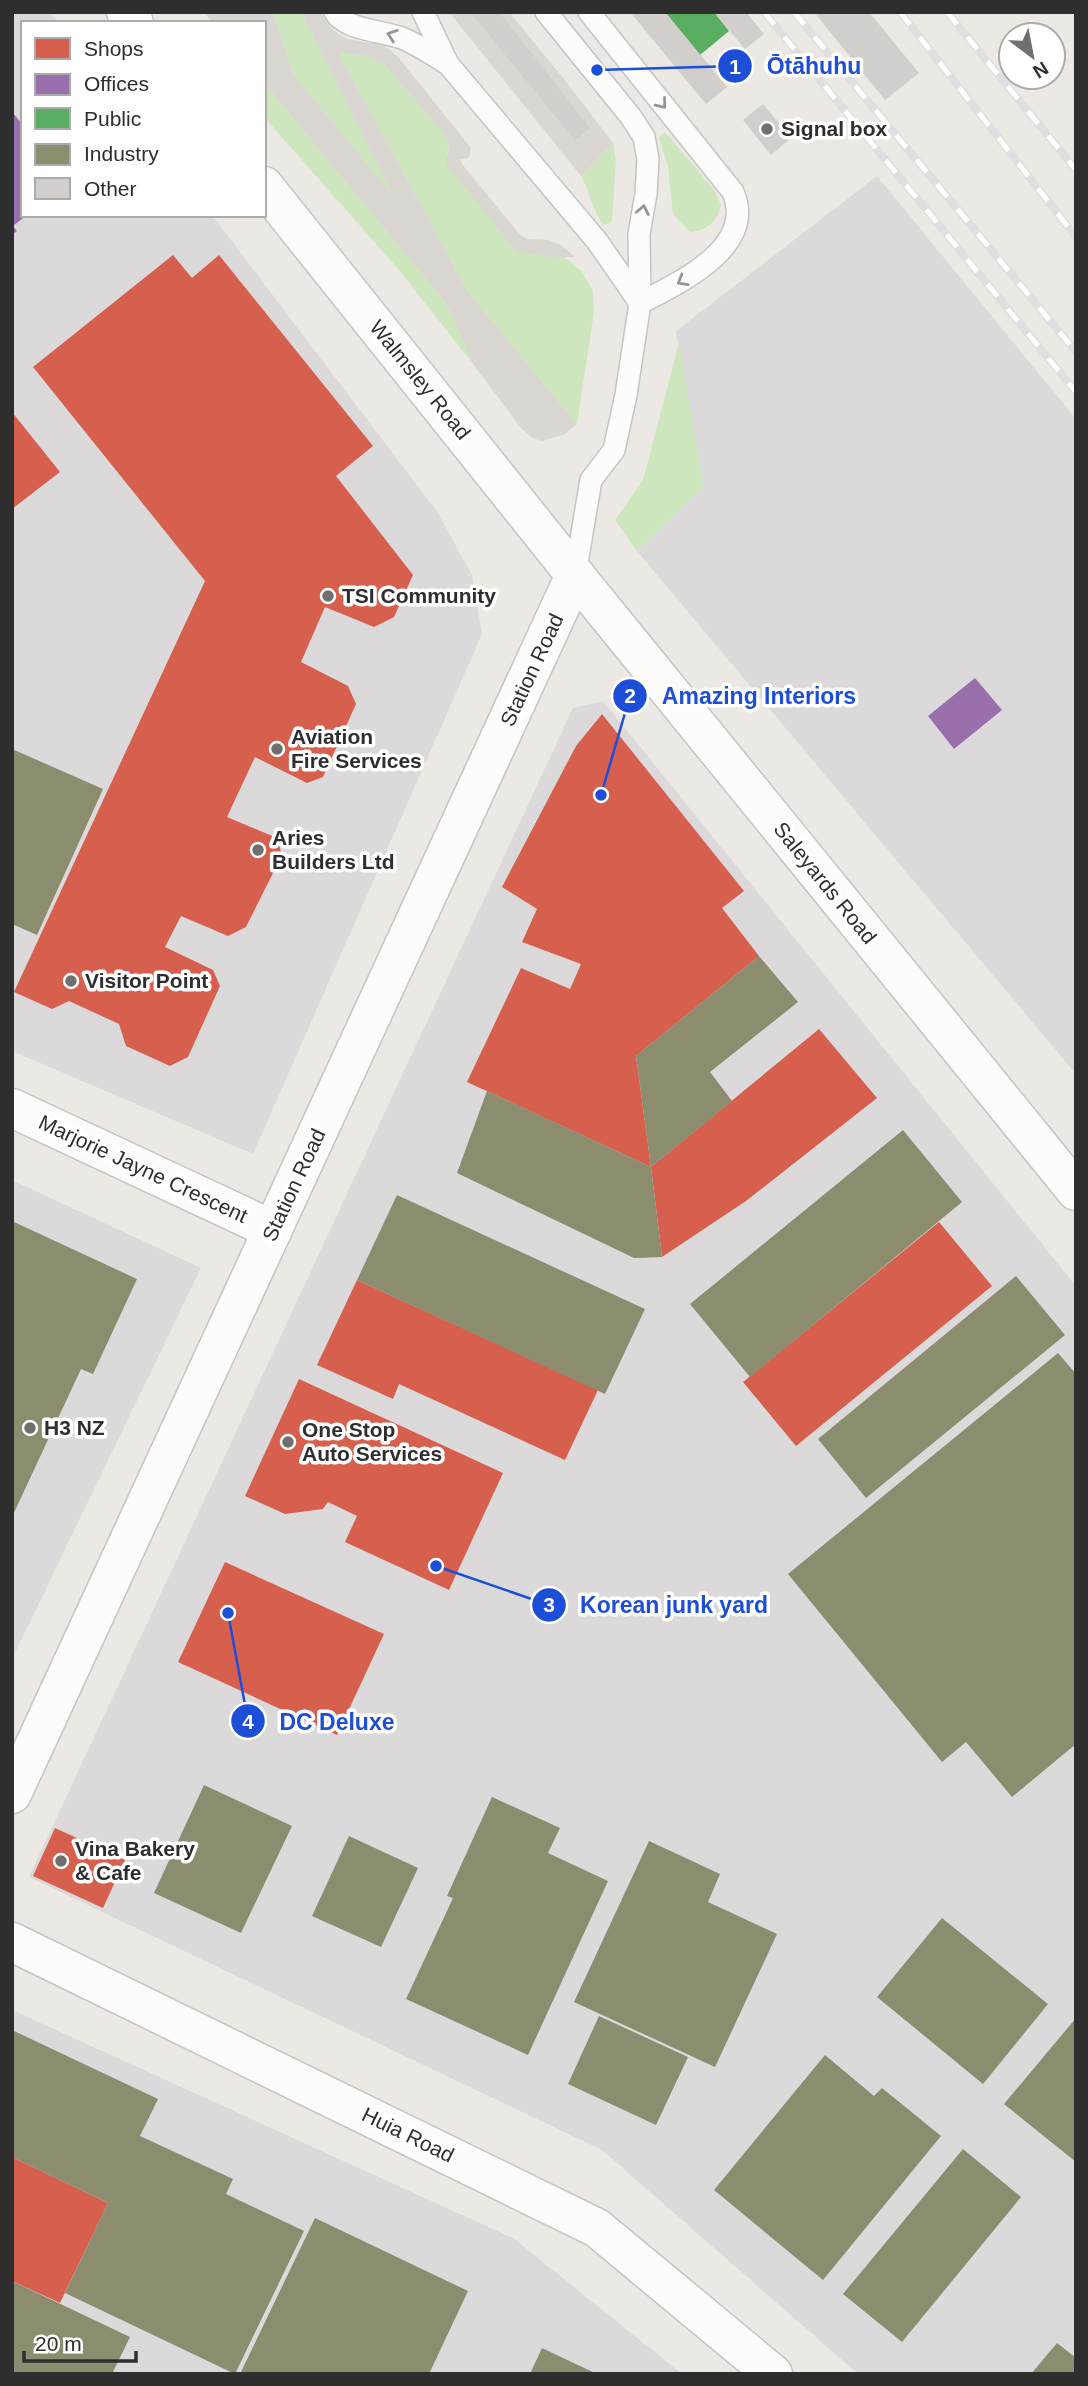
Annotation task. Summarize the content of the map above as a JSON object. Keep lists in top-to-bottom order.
{
  "streets": {
    "street": [
      "Walmsley Road",
      "Station Road",
      "Saleyards Road",
      "Marjorie Jayne Crescent",
      "Huia Road"
    ]
  },
  "crossings": [
    ["Walmsley Road", "Station Road"],
    ["Walmsley Road", "Saleyards Road"],
    ["Station Road", "Saleyards Road"],
    ["Station Road", "Marjorie Jayne Crescent"]
  ],
  "places": [
    "Ōtāhuhu",
    "Signal box",
    "TSI Community",
    "Aviation Fire Services",
    "Amazing Interiors",
    "Aries Builders Ltd",
    "Visitor Point",
    "H3 NZ",
    "One Stop Auto Services",
    "Korean junk yard",
    "DC Deluxe",
    "Vina Bakery & Cafe"
  ],
  "legend": [
    "Shops",
    "Offices",
    "Public",
    "Industry",
    "Other"
  ],
  "scale_bar": "20 m",
  "north": "bottom right"
}
